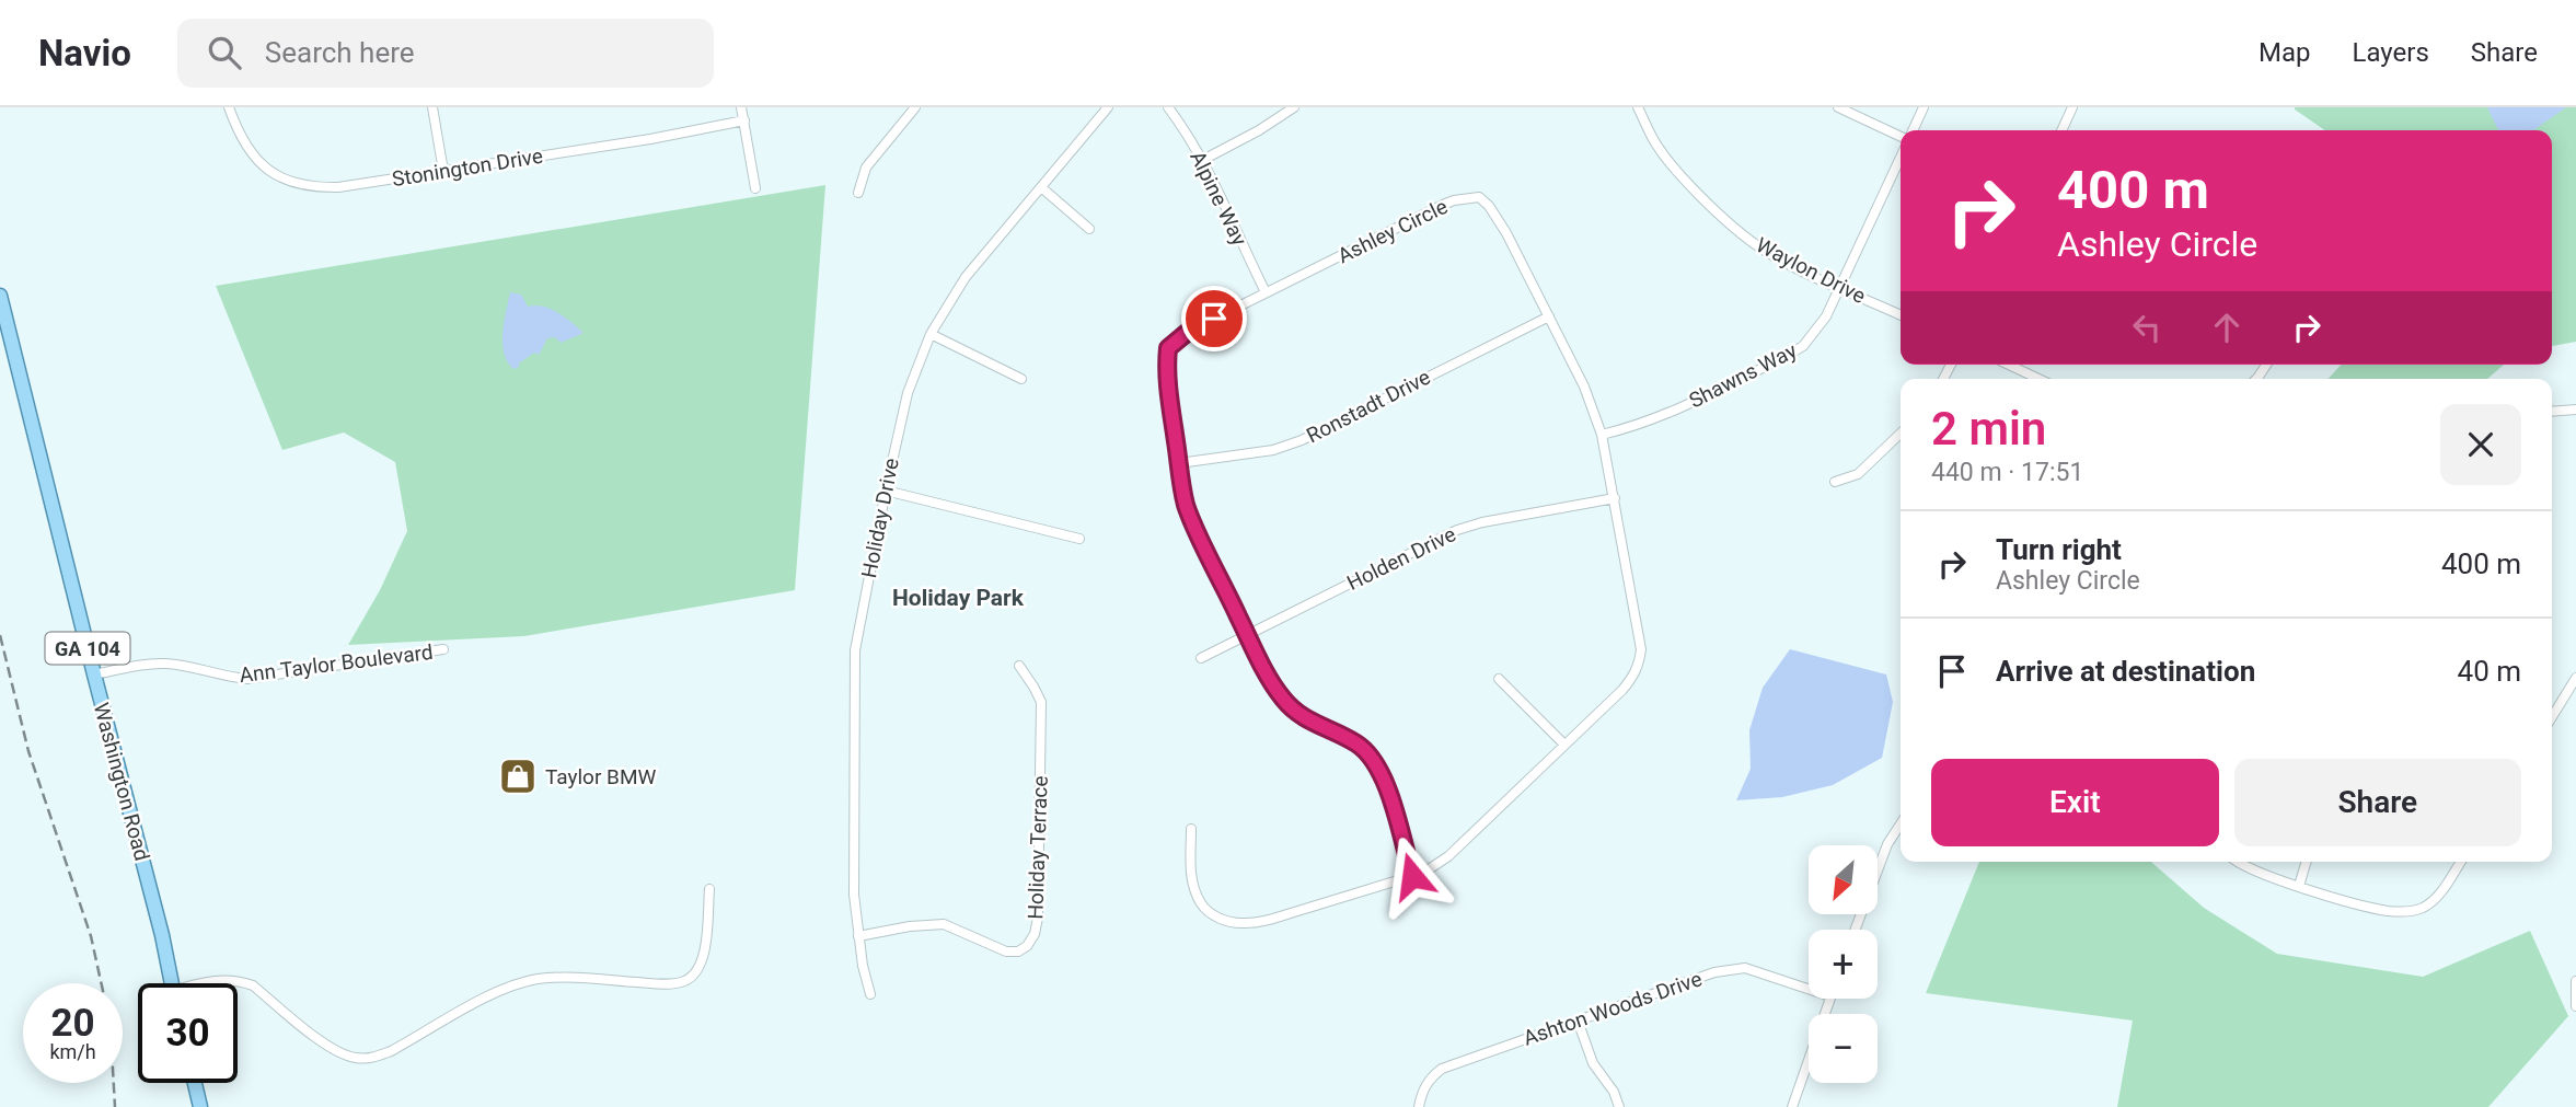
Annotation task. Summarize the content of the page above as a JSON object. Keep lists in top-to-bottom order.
{
  "streets": {
    "main road": ["GA 104", "Washington Road"],
    "street": [
      "Stonington Drive",
      "Alpine Way",
      "Ashley Circle",
      "Waylon Drive",
      "Shawns Way",
      "Ronstadt Drive",
      "Holiday Drive",
      "Holden Drive",
      "Ann Taylor Boulevard",
      "Holiday Terrace",
      "Ashton Woods Drive"
    ]
  },
  "crossings": [
    ["Alpine Way", "Ashley Circle"],
    ["Ashley Circle", "Shawns Way"],
    ["Ashley Circle", "Ronstadt Drive"],
    ["Ashley Circle", "Holden Drive"],
    ["Waylon Drive", "Shawns Way"],
    ["Holiday Drive", "Holiday Terrace"],
    ["Ann Taylor Boulevard", "Washington Road"]
  ],
  "districts": ["Holiday Park"],
  "places": {
    "shop": ["Taylor BMW"]
  },
  "north": "bottom left",
  "page": {
    "header": "Navio",
    "search": "Search here",
    "nav": ["Map", "Layers", "Share"],
    "turn": ["400 m", "Ashley Circle"],
    "heading": ["2 min", "440 m · 17:51"],
    "list": [
      {
        "name": "Turn right",
        "note": "Ashley Circle",
        "value": "400 m"
      },
      {
        "name": "Arrive at destination",
        "value": "40 m"
      }
    ],
    "buttons": ["Exit", "Share"],
    "map_buttons": ["+", "−"],
    "speed": "20 km/h",
    "limit": "30"
  }
}
